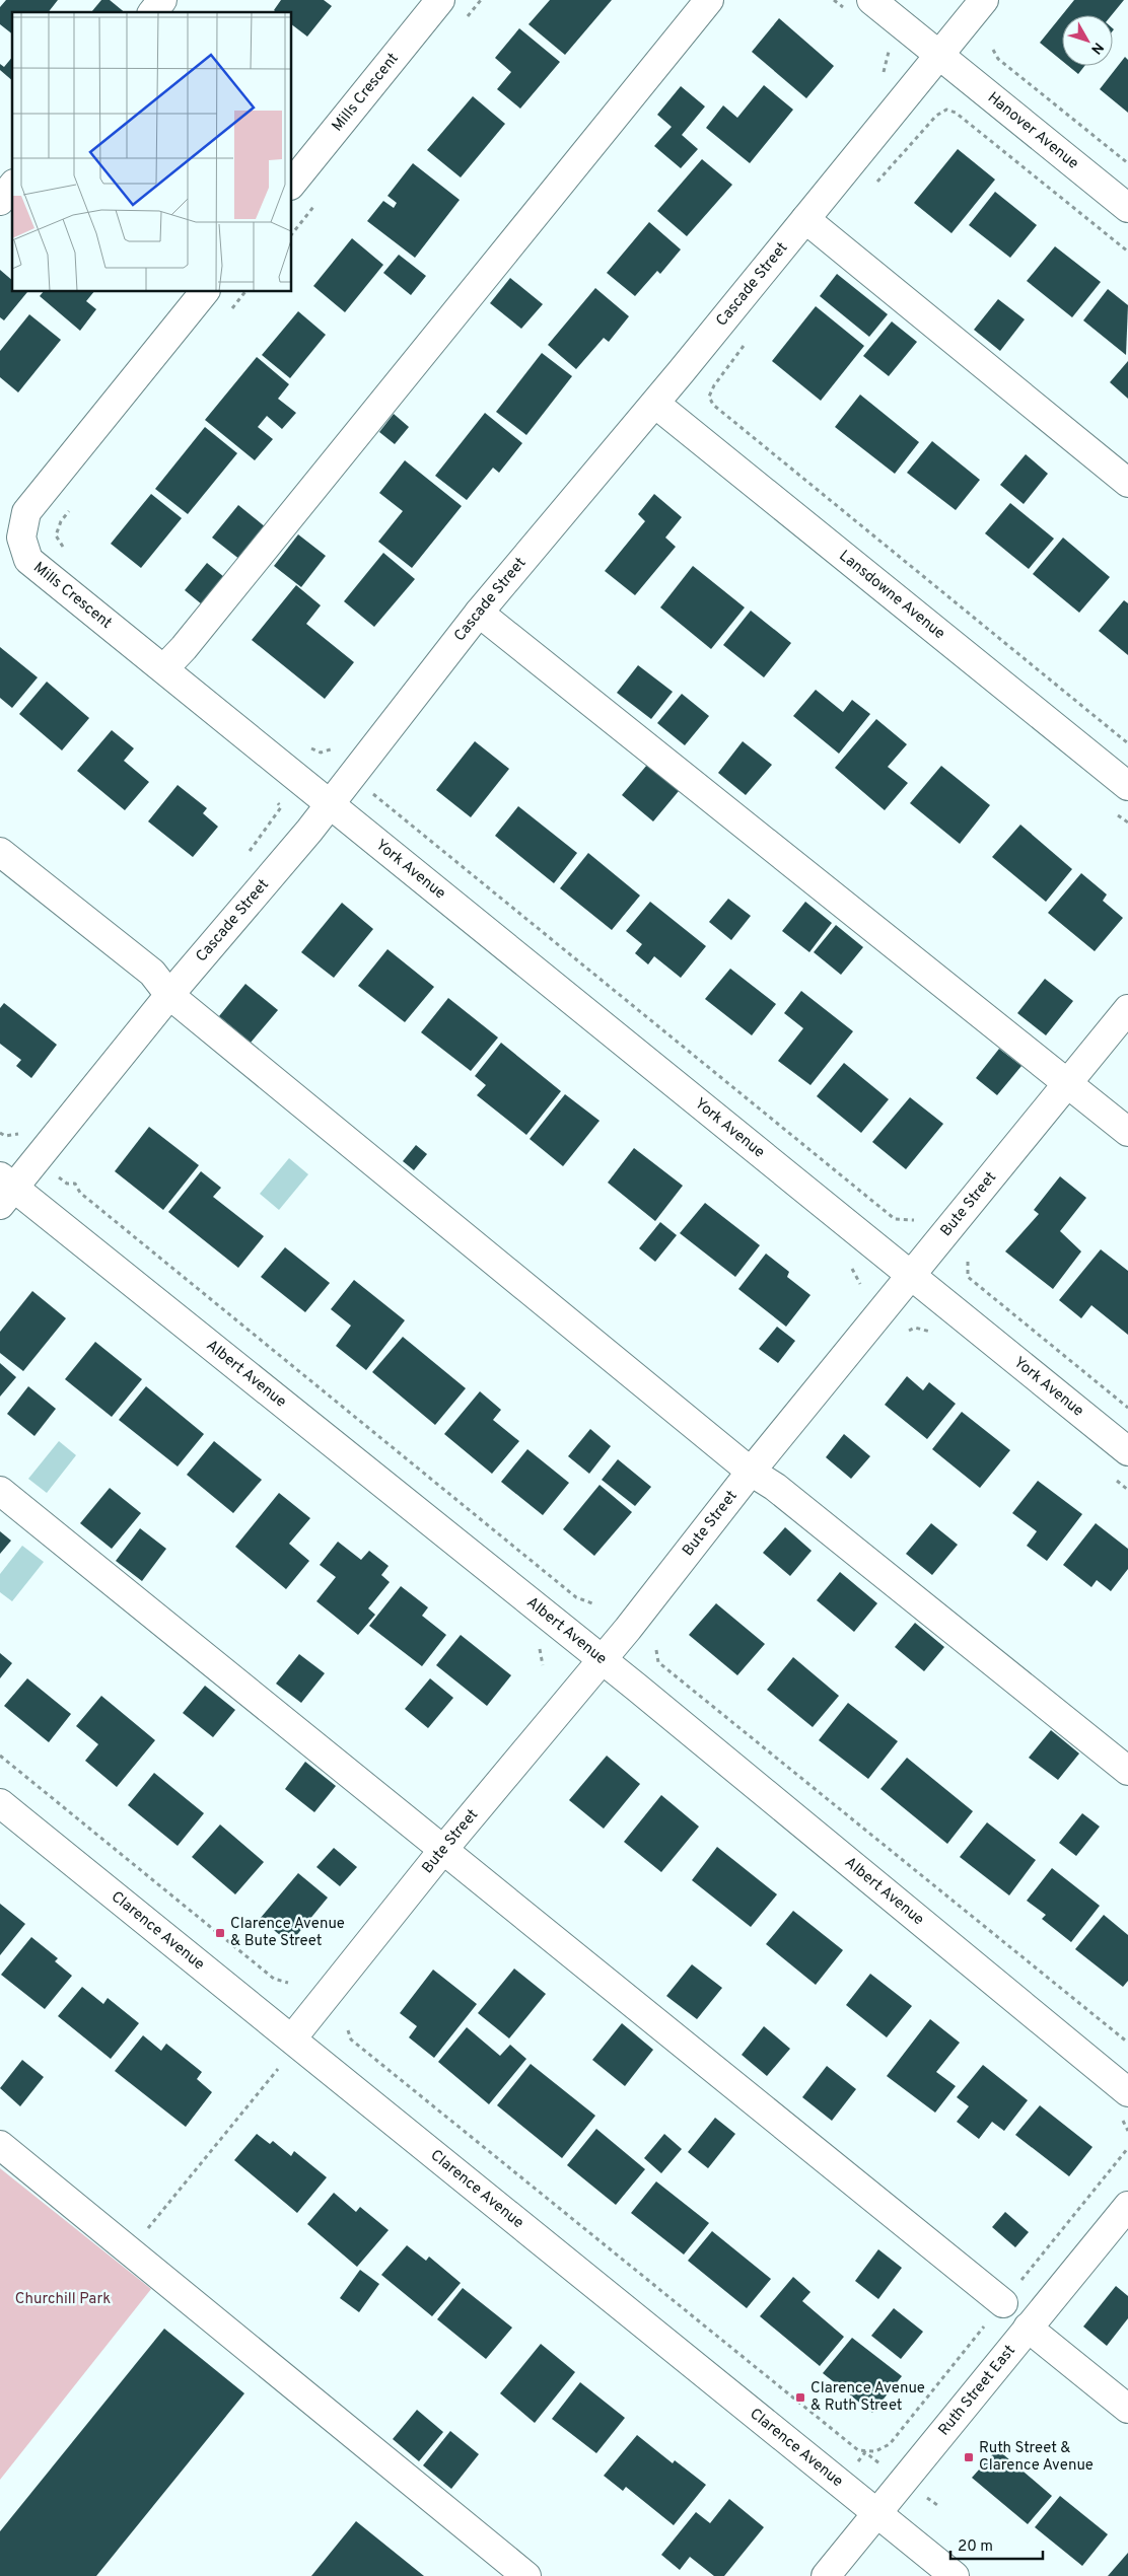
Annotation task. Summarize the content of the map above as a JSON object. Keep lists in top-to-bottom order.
{
  "streets": {
    "street": [
      "Mills Crescent",
      "Hanover Avenue",
      "Cascade Street",
      "Lansdowne Avenue",
      "York Avenue",
      "Bute Street",
      "Albert Avenue",
      "Clarence Avenue",
      "Ruth Street East"
    ]
  },
  "crossings": [
    ["Mills Crescent", "Cascade Street"],
    ["Mills Crescent", "York Avenue"],
    ["Hanover Avenue", "Cascade Street"],
    ["Cascade Street", "Lansdowne Avenue"],
    ["Cascade Street", "York Avenue"],
    ["Cascade Street", "Albert Avenue"],
    ["York Avenue", "Bute Street"],
    ["Bute Street", "Albert Avenue"],
    ["Bute Street", "Clarence Avenue"],
    ["Clarence Avenue", "Ruth Street East"]
  ],
  "parks": ["Churchill Park"],
  "places": {
    "transit": ["Clarence Avenue & Bute Street", "Clarence Avenue & Ruth Street", "Ruth Street & Clarence Avenue"]
  },
  "scale_bar": "20 m",
  "north": "bottom right"
}
